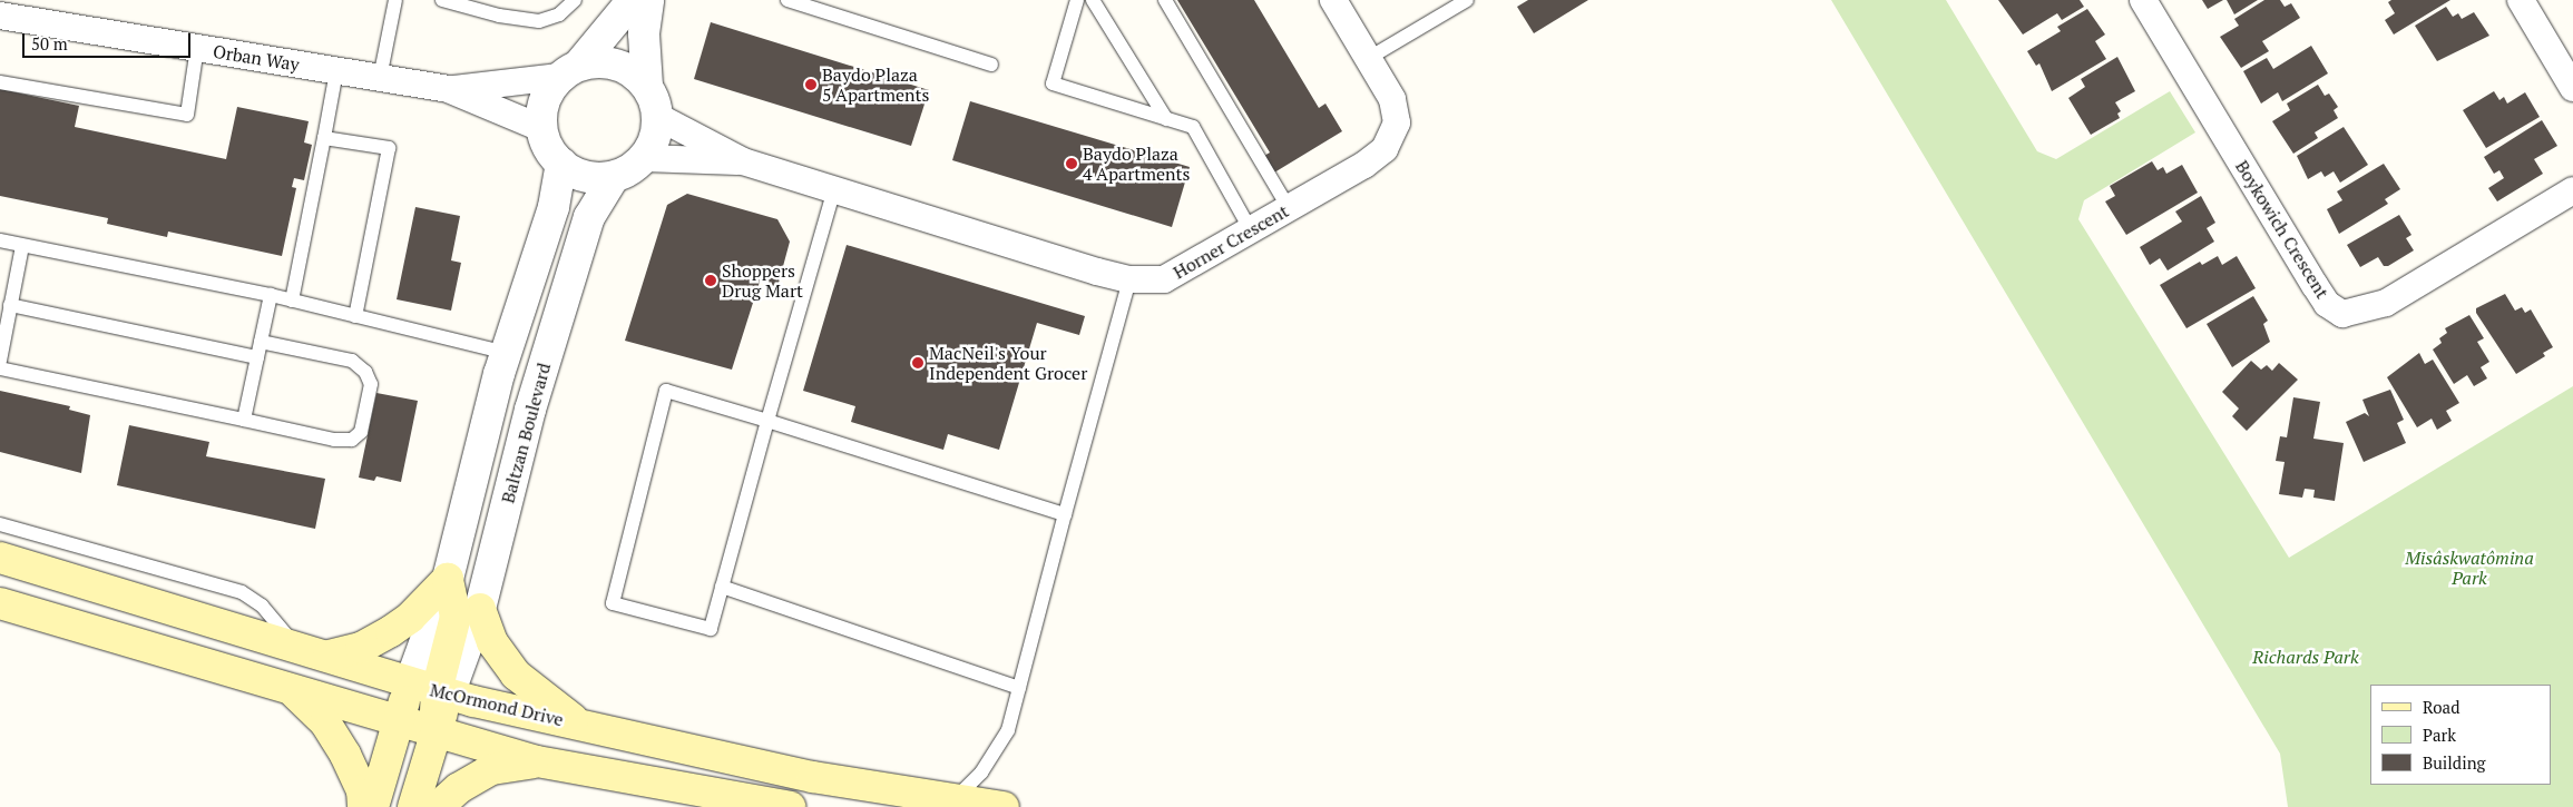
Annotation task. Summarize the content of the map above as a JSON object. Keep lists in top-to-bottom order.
{
  "streets": {
    "main road": ["McOrmond Drive"],
    "street": [
      "Orban Way",
      "Boykowich Crescent",
      "Horner Crescent",
      "Baltzan Boulevard"
    ]
  },
  "crossings": [
    ["Orban Way", "Horner Crescent"],
    ["Orban Way", "Baltzan Boulevard"],
    ["Horner Crescent", "Baltzan Boulevard"],
    ["Baltzan Boulevard", "McOrmond Drive"]
  ],
  "parks": ["Misâskwatômina Park", "Richards Park"],
  "places": [
    "Baydo Plaza 5 Apartments",
    "Baydo Plaza 4 Apartments",
    "Shoppers Drug Mart",
    "MacNeil's Your Independent Grocer"
  ],
  "legend": ["Road", "Park", "Building"],
  "scale_bar": "50 m"
}
